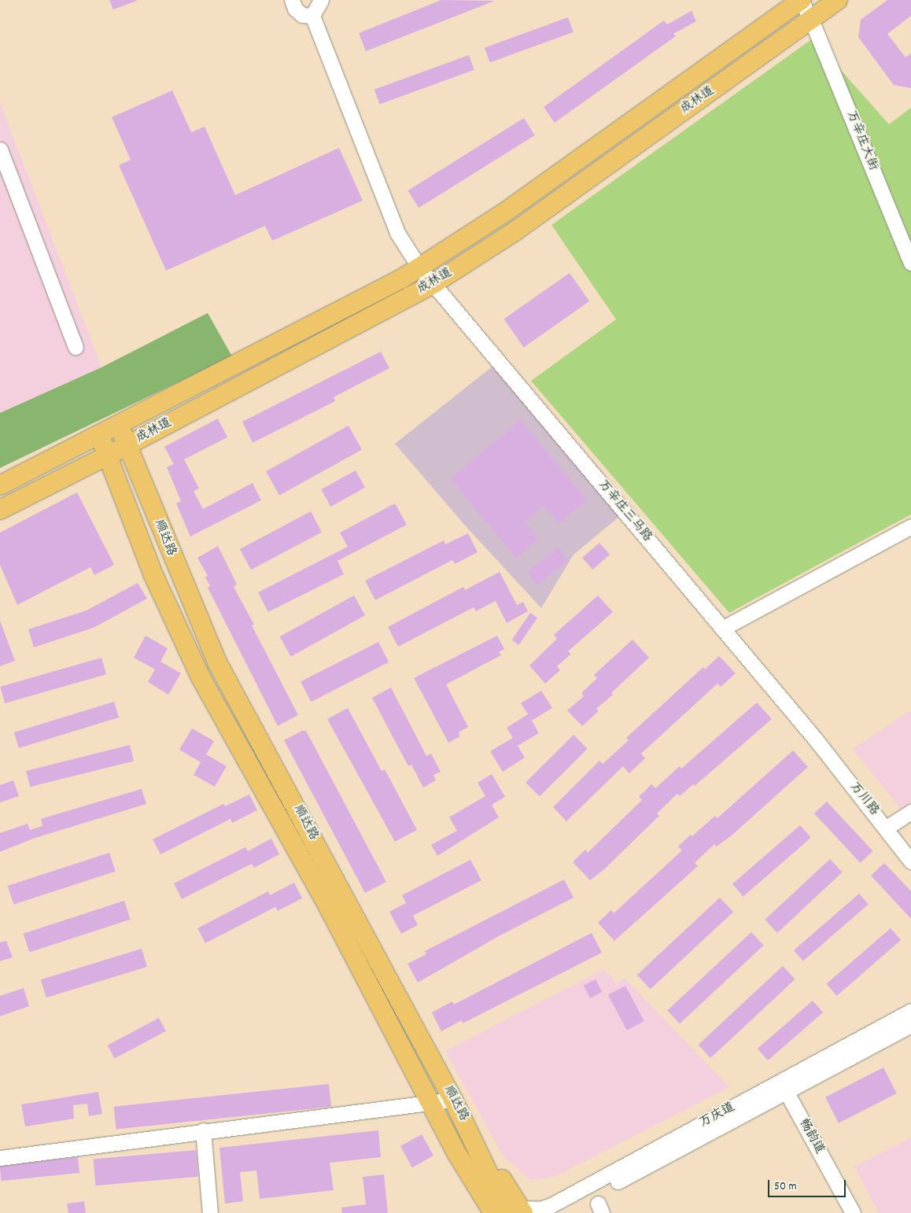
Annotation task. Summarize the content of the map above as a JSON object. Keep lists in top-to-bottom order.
{
  "streets": {
    "main road": ["成林道", "顺达路"],
    "street": [
      "万辛庄大街",
      "万辛庄三马路",
      "万川路",
      "万庆道",
      "畅韵道"
    ]
  },
  "crossings": [
    ["成林道", "万辛庄大街"],
    ["成林道", "万辛庄三马路"],
    ["成林道", "顺达路"],
    ["万辛庄三马路", "万川路"],
    ["顺达路", "万庆道"],
    ["万庆道", "畅韵道"]
  ],
  "scale_bar": "50 m"
}
